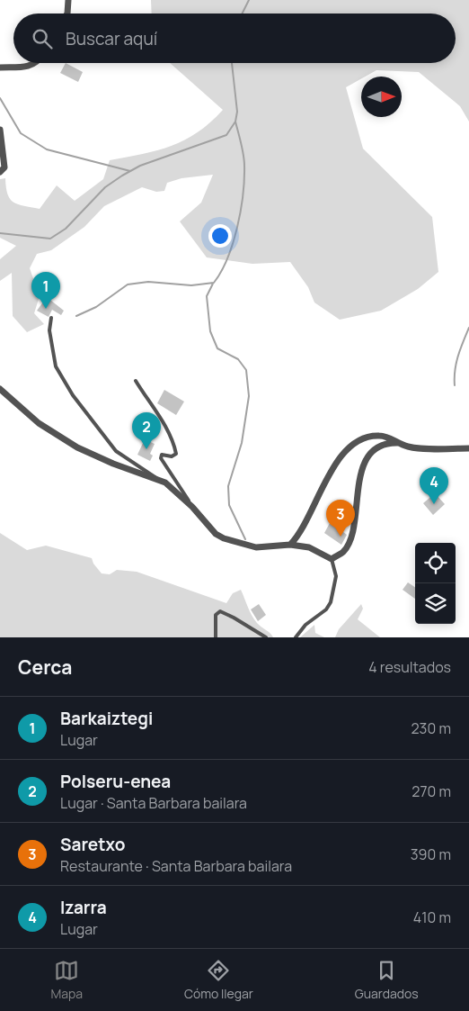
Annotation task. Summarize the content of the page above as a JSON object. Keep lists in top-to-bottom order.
{
  "north": "right",
  "page": {
    "search": "Buscar aquí",
    "pins": [
      "1",
      "2",
      "4",
      "3"
    ],
    "heading": ["Cerca", "4 resultados"],
    "list": [
      {
        "mark": "1",
        "name": "Barkaiztegi",
        "note": "Lugar",
        "value": "230 m"
      },
      {
        "mark": "2",
        "name": "Polseru-enea",
        "note": "Lugar · Santa Barbara bailara",
        "value": "270 m"
      },
      {
        "mark": "3",
        "name": "Saretxo",
        "note": "Restaurante · Santa Barbara bailara",
        "value": "390 m"
      },
      {
        "mark": "4",
        "name": "Izarra",
        "note": "Lugar",
        "value": "410 m"
      }
    ],
    "nav": ["Mapa", "Cómo llegar", "Guardados"]
  }
}
